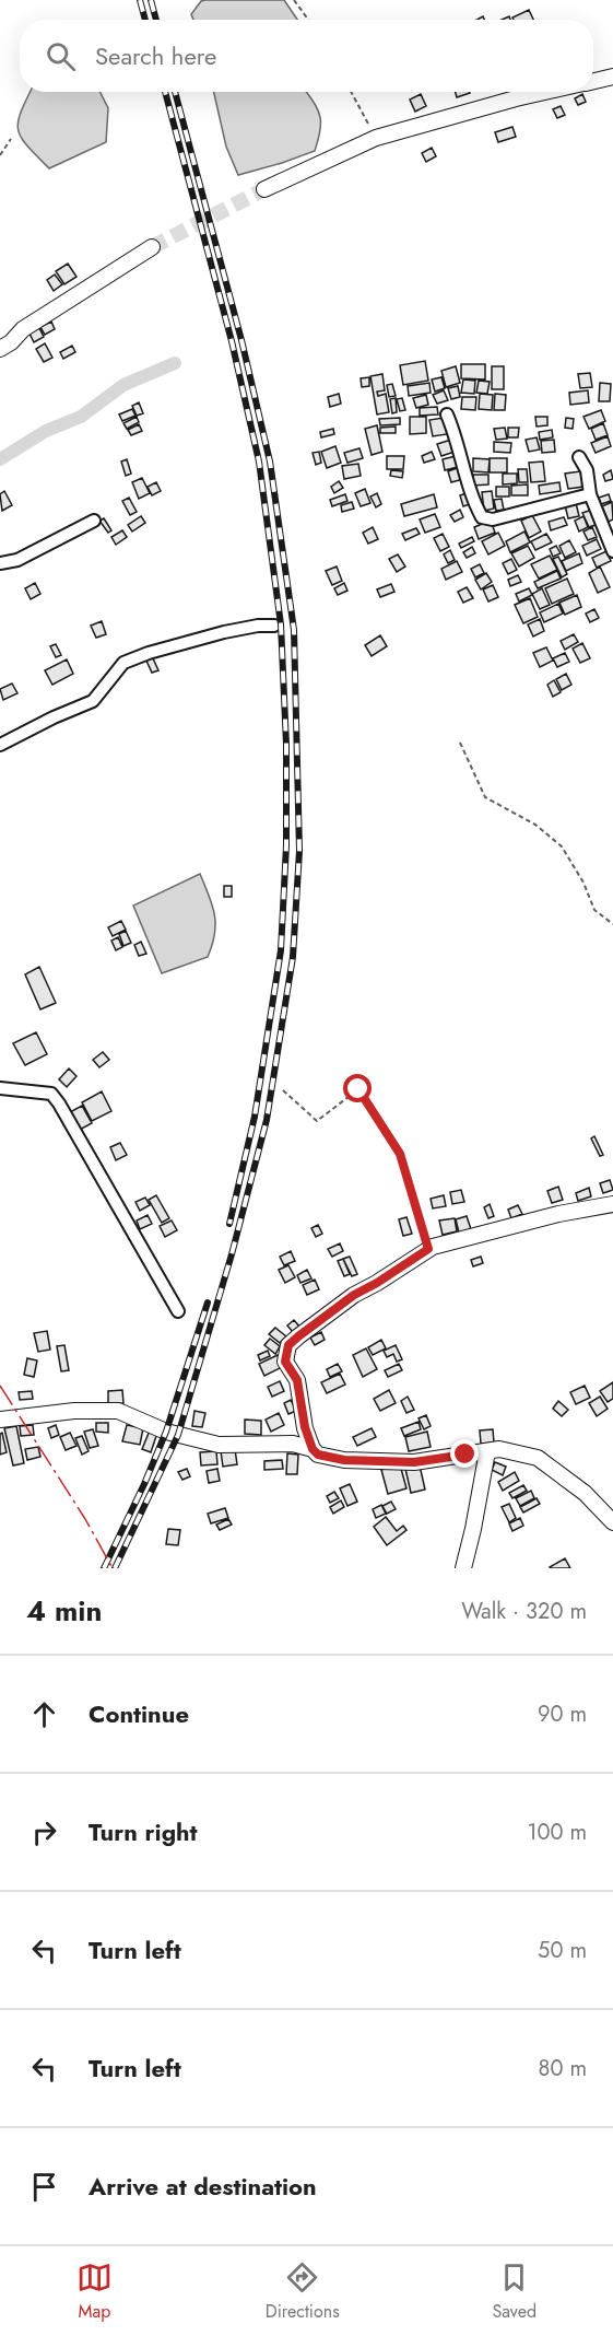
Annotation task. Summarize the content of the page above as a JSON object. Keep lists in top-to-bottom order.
{
  "page": {
    "search": "Search here",
    "heading": ["4 min", "Walk · 320 m"],
    "list": [
      ["Continue", "90 m"],
      ["Turn right", "100 m"],
      ["Turn left", "50 m"],
      ["Turn left", "80 m"],
      "Arrive at destination"
    ],
    "nav": ["Map", "Directions", "Saved"]
  }
}
